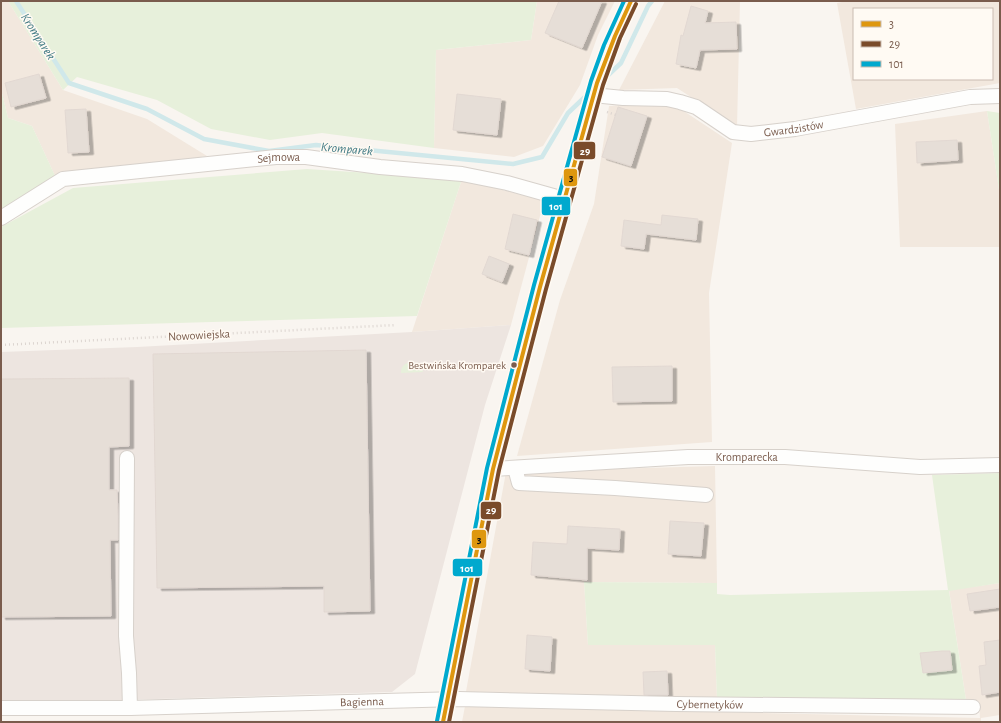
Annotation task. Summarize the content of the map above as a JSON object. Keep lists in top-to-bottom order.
{
  "streets": {
    "street": [
      "Gwardzistów",
      "Sejmowa",
      "Kromparecka",
      "Bagienna",
      "Cybernetyków"
    ],
    "path": ["Nowowiejska"]
  },
  "crossings": [
    ["Bagienna", "Cybernetyków"]
  ],
  "water": ["Kromparek"],
  "places": ["Bestwińska Kromparek"],
  "lines": ["transit line 3", "transit line 101", "transit line 29"],
  "legend": ["3", "29", "101"]
}
